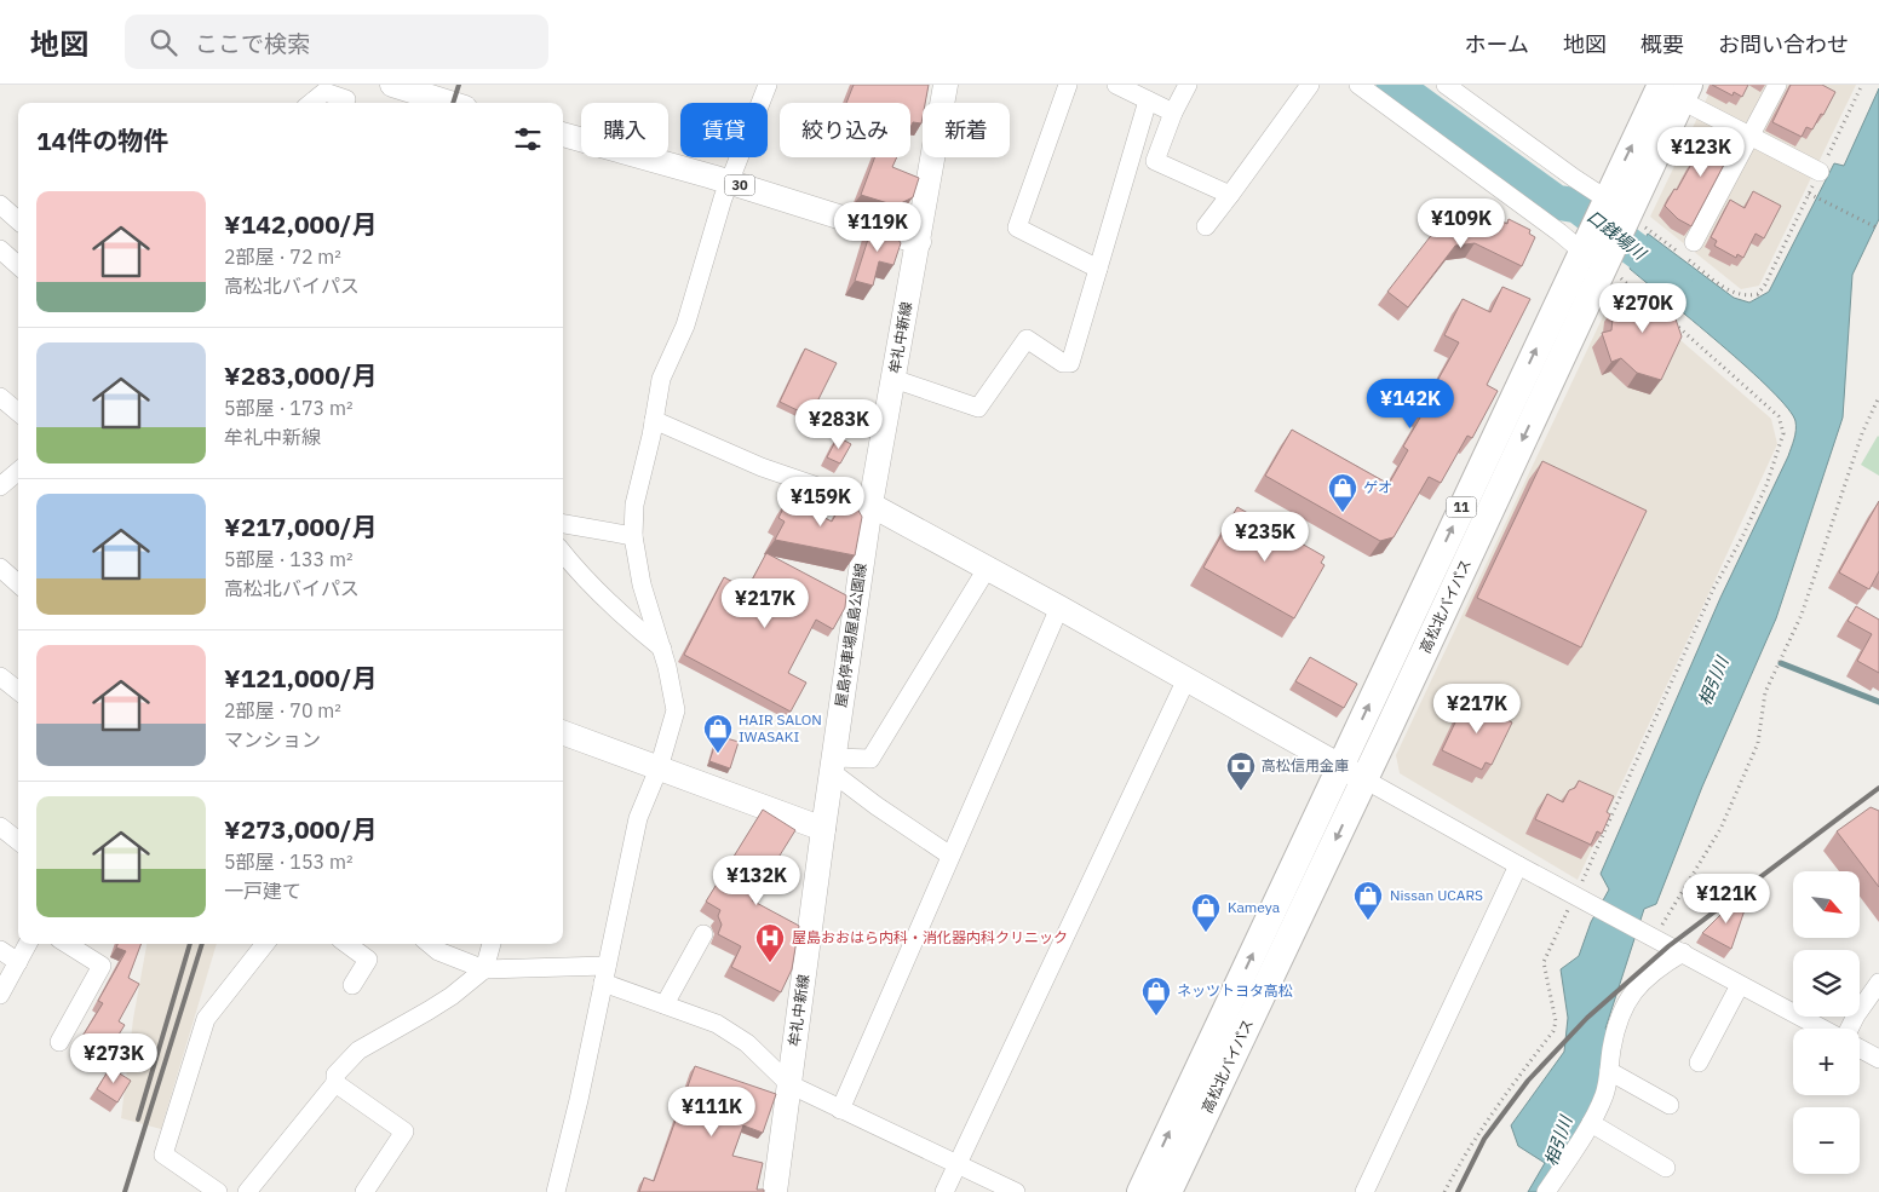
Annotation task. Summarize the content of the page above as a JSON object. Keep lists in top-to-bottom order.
{
  "streets": {
    "highway": ["11", "高松北バイパス"],
    "main road": ["30", "牟礼中新線", "屋島停車場屋島公園線"]
  },
  "crossings": [
    ["30", "牟礼中新線"],
    ["牟礼中新線", "屋島停車場屋島公園線"]
  ],
  "water": ["口銭場川", "相引川"],
  "places": {
    "shop": [
      "ゲオ",
      "HAIR SALON IWASAKI",
      "Nissan UCARS",
      "Kameya",
      "ネッツトヨタ高松"
    ],
    "bank": ["高松信用金庫"],
    "hospital": ["屋島おおはら内科・消化器内科クリニック"]
  },
  "north": "bottom right",
  "page": {
    "header": "地図",
    "search": "ここで検索",
    "nav": [
      "ホーム",
      "地図",
      "概要",
      "お問い合わせ"
    ],
    "chip": [
      "購入",
      "賃貸",
      "絞り込み",
      "新着"
    ],
    "heading": "14件の物件",
    "price": [
      "¥123K",
      "¥109K",
      "¥119K",
      "¥270K",
      "¥142K",
      "¥283K",
      "¥159K",
      "¥235K",
      "¥217K",
      "¥217K",
      "¥132K",
      "¥121K",
      "¥273K",
      "¥111K"
    ],
    "list": [
      {
        "name": "¥142,000/月",
        "note": "2部屋 · 72 m² · 高松北バイパス"
      },
      {
        "name": "¥283,000/月",
        "note": "5部屋 · 173 m² · 牟礼中新線"
      },
      {
        "name": "¥217,000/月",
        "note": "5部屋 · 133 m² · 高松北バイパス"
      },
      {
        "name": "¥121,000/月",
        "note": "2部屋 · 70 m² · マンション"
      },
      {
        "name": "¥273,000/月",
        "note": "5部屋 · 153 m² · 一戸建て"
      }
    ],
    "map_buttons": ["+", "−"]
  }
}
